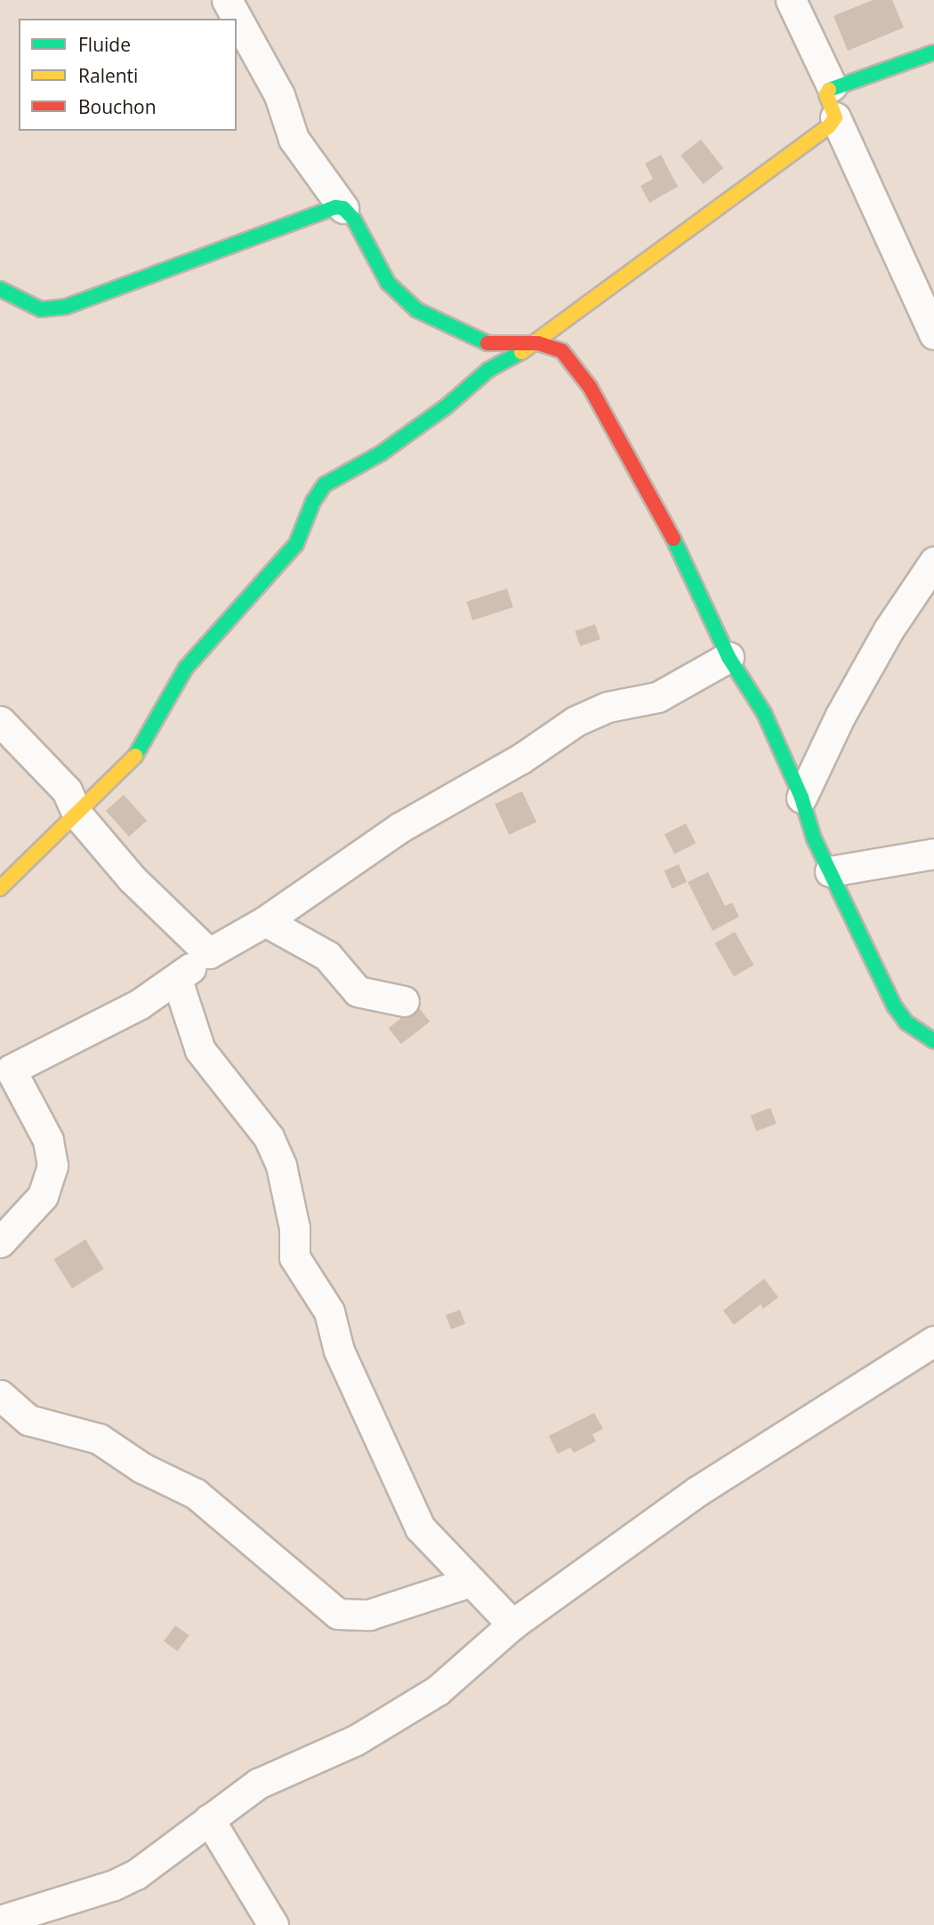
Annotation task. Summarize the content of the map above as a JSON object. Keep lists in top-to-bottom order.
{
  "legend": ["Fluide", "Ralenti", "Bouchon"]
}
